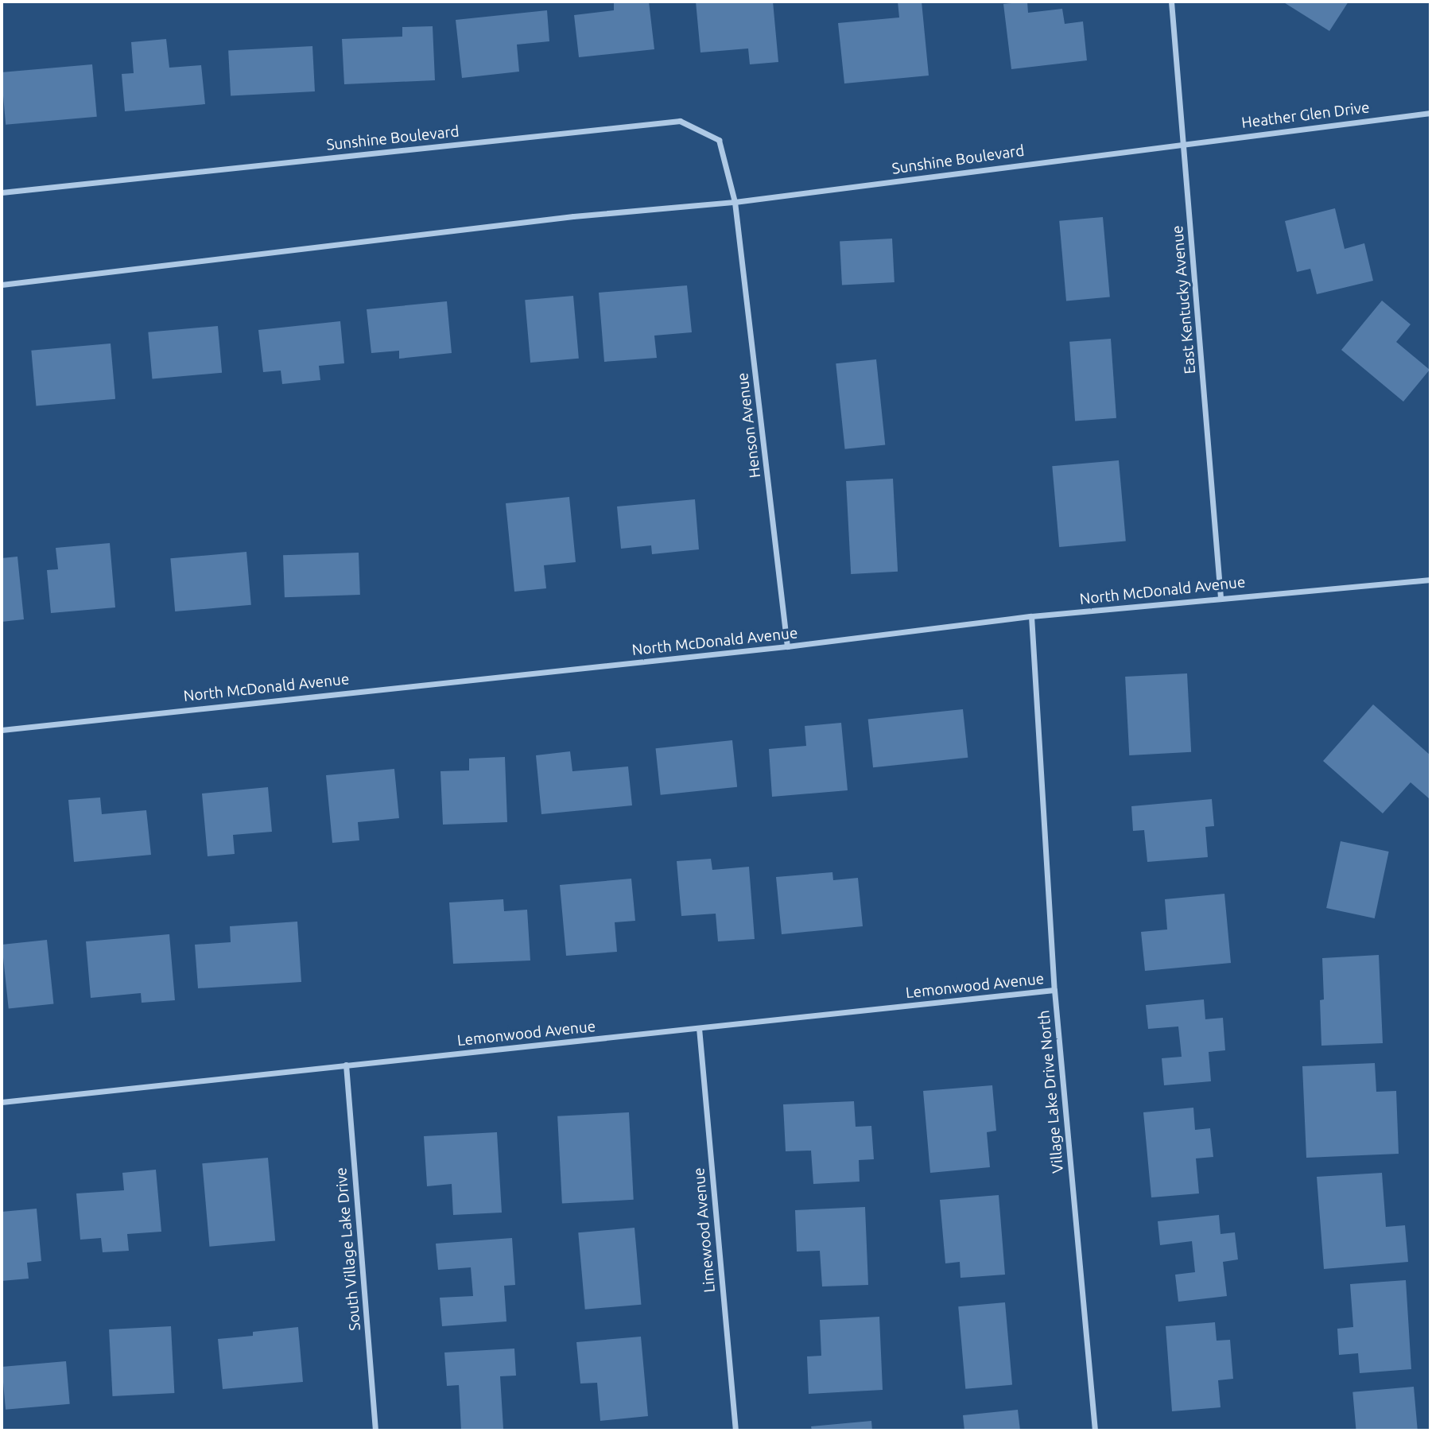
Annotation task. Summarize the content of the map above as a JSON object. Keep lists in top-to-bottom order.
{
  "streets": {
    "street": [
      "Heather Glen Drive",
      "Sunshine Boulevard",
      "East Kentucky Avenue",
      "Henson Avenue",
      "North McDonald Avenue",
      "Lemonwood Avenue",
      "Village Lake Drive North",
      "Limewood Avenue",
      "South Village Lake Drive"
    ]
  },
  "crossings": [
    ["Heather Glen Drive", "Sunshine Boulevard"],
    ["Heather Glen Drive", "East Kentucky Avenue"],
    ["Sunshine Boulevard", "East Kentucky Avenue"],
    ["Sunshine Boulevard", "Henson Avenue"],
    ["East Kentucky Avenue", "North McDonald Avenue"],
    ["Henson Avenue", "North McDonald Avenue"],
    ["North McDonald Avenue", "Village Lake Drive North"],
    ["Lemonwood Avenue", "Village Lake Drive North"],
    ["Lemonwood Avenue", "Limewood Avenue"],
    ["Lemonwood Avenue", "South Village Lake Drive"]
  ]
}
